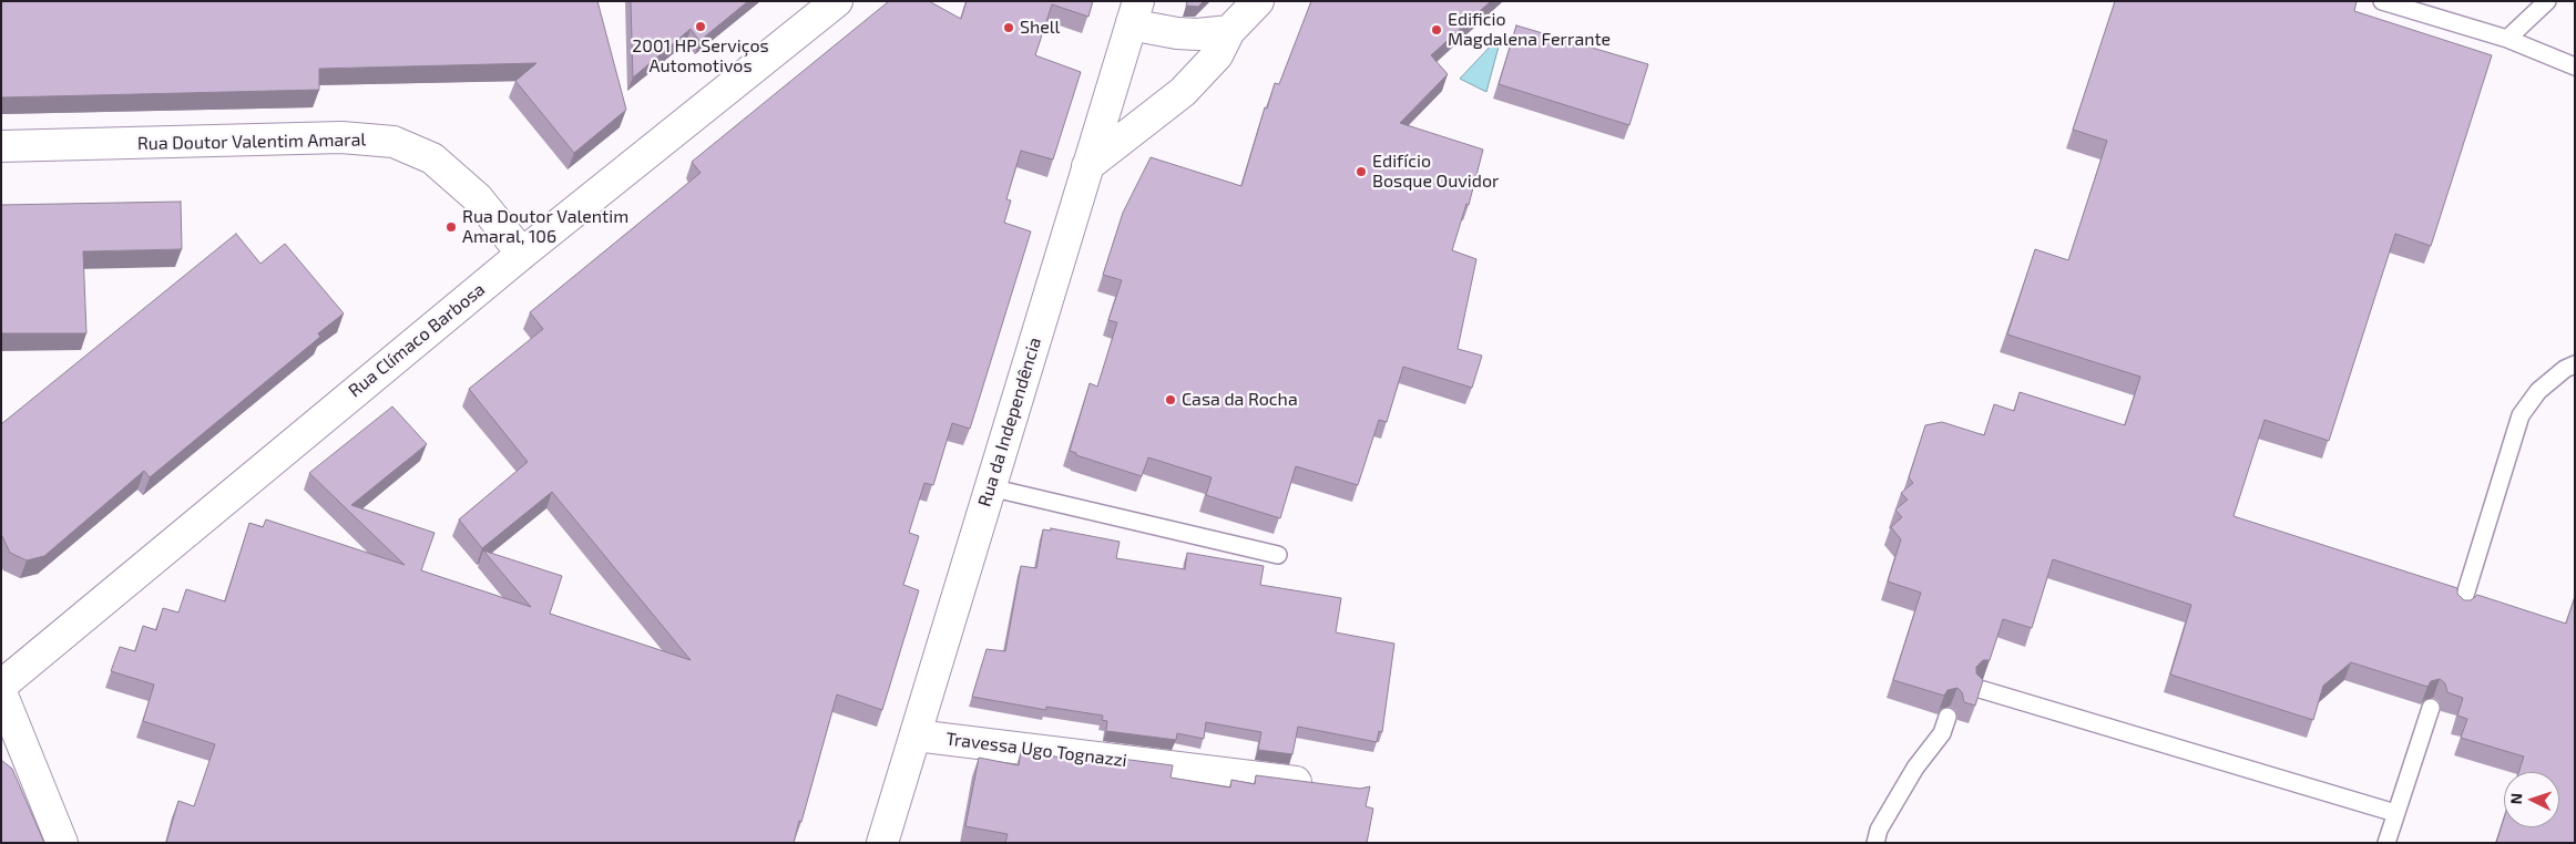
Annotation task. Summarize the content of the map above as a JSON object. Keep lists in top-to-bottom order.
{
  "streets": {
    "main road": [
      "Rua Doutor Valentim Amaral",
      "Rua Clímaco Barbosa",
      "Rua da Independência",
      "Travessa Ugo Tognazzi"
    ]
  },
  "crossings": [
    ["Rua Doutor Valentim Amaral", "Rua Clímaco Barbosa"],
    ["Rua da Independência", "Travessa Ugo Tognazzi"]
  ],
  "places": [
    "2001 HP Serviços Automotivos",
    "Shell",
    "Edificio Magdalena Ferrante",
    "Edifício Bosque Ouvidor",
    "Rua Doutor Valentim Amaral, 106",
    "Casa da Rocha"
  ],
  "north": "left"
}
